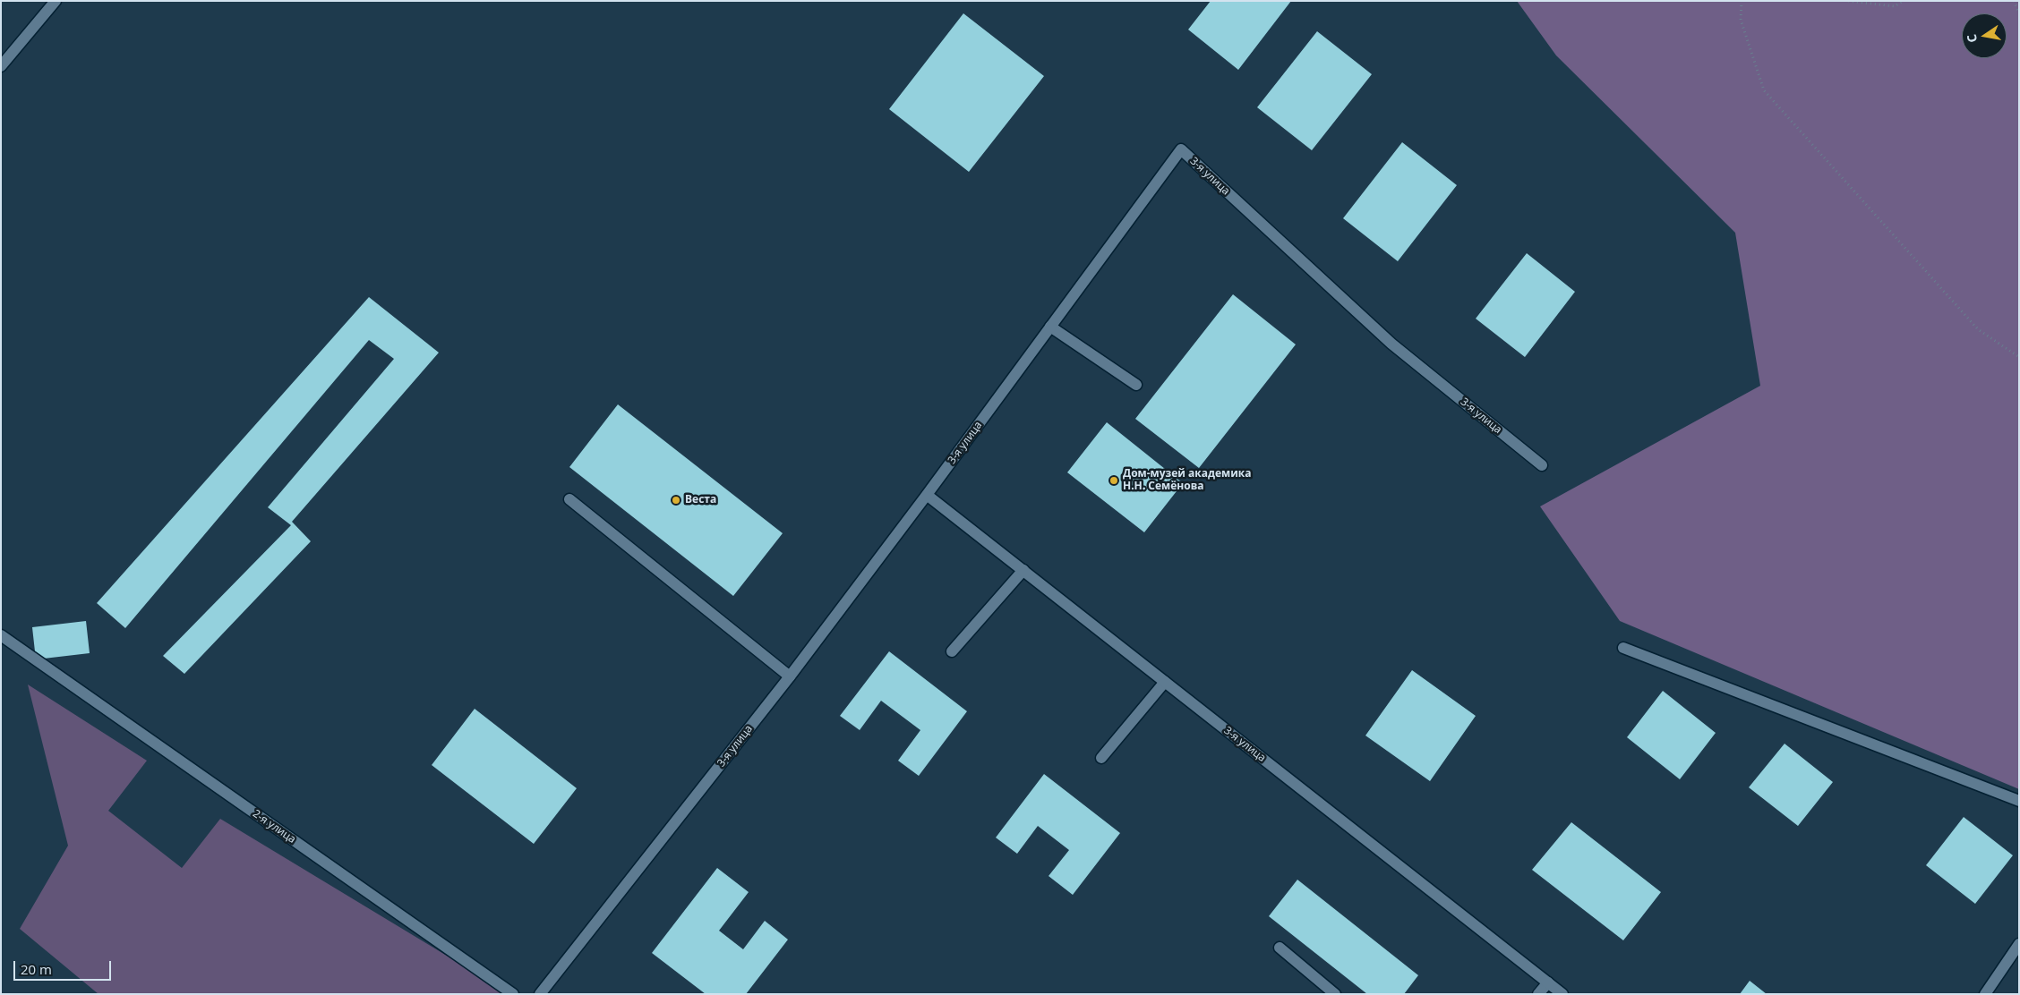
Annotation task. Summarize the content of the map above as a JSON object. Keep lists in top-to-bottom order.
{
  "streets": {
    "street": ["3-я улица", "2-я улица"]
  },
  "places": ["Дом-музей академика Н.Н. Семёнова", "Веста"],
  "scale_bar": "20 m",
  "north": "left"
}
